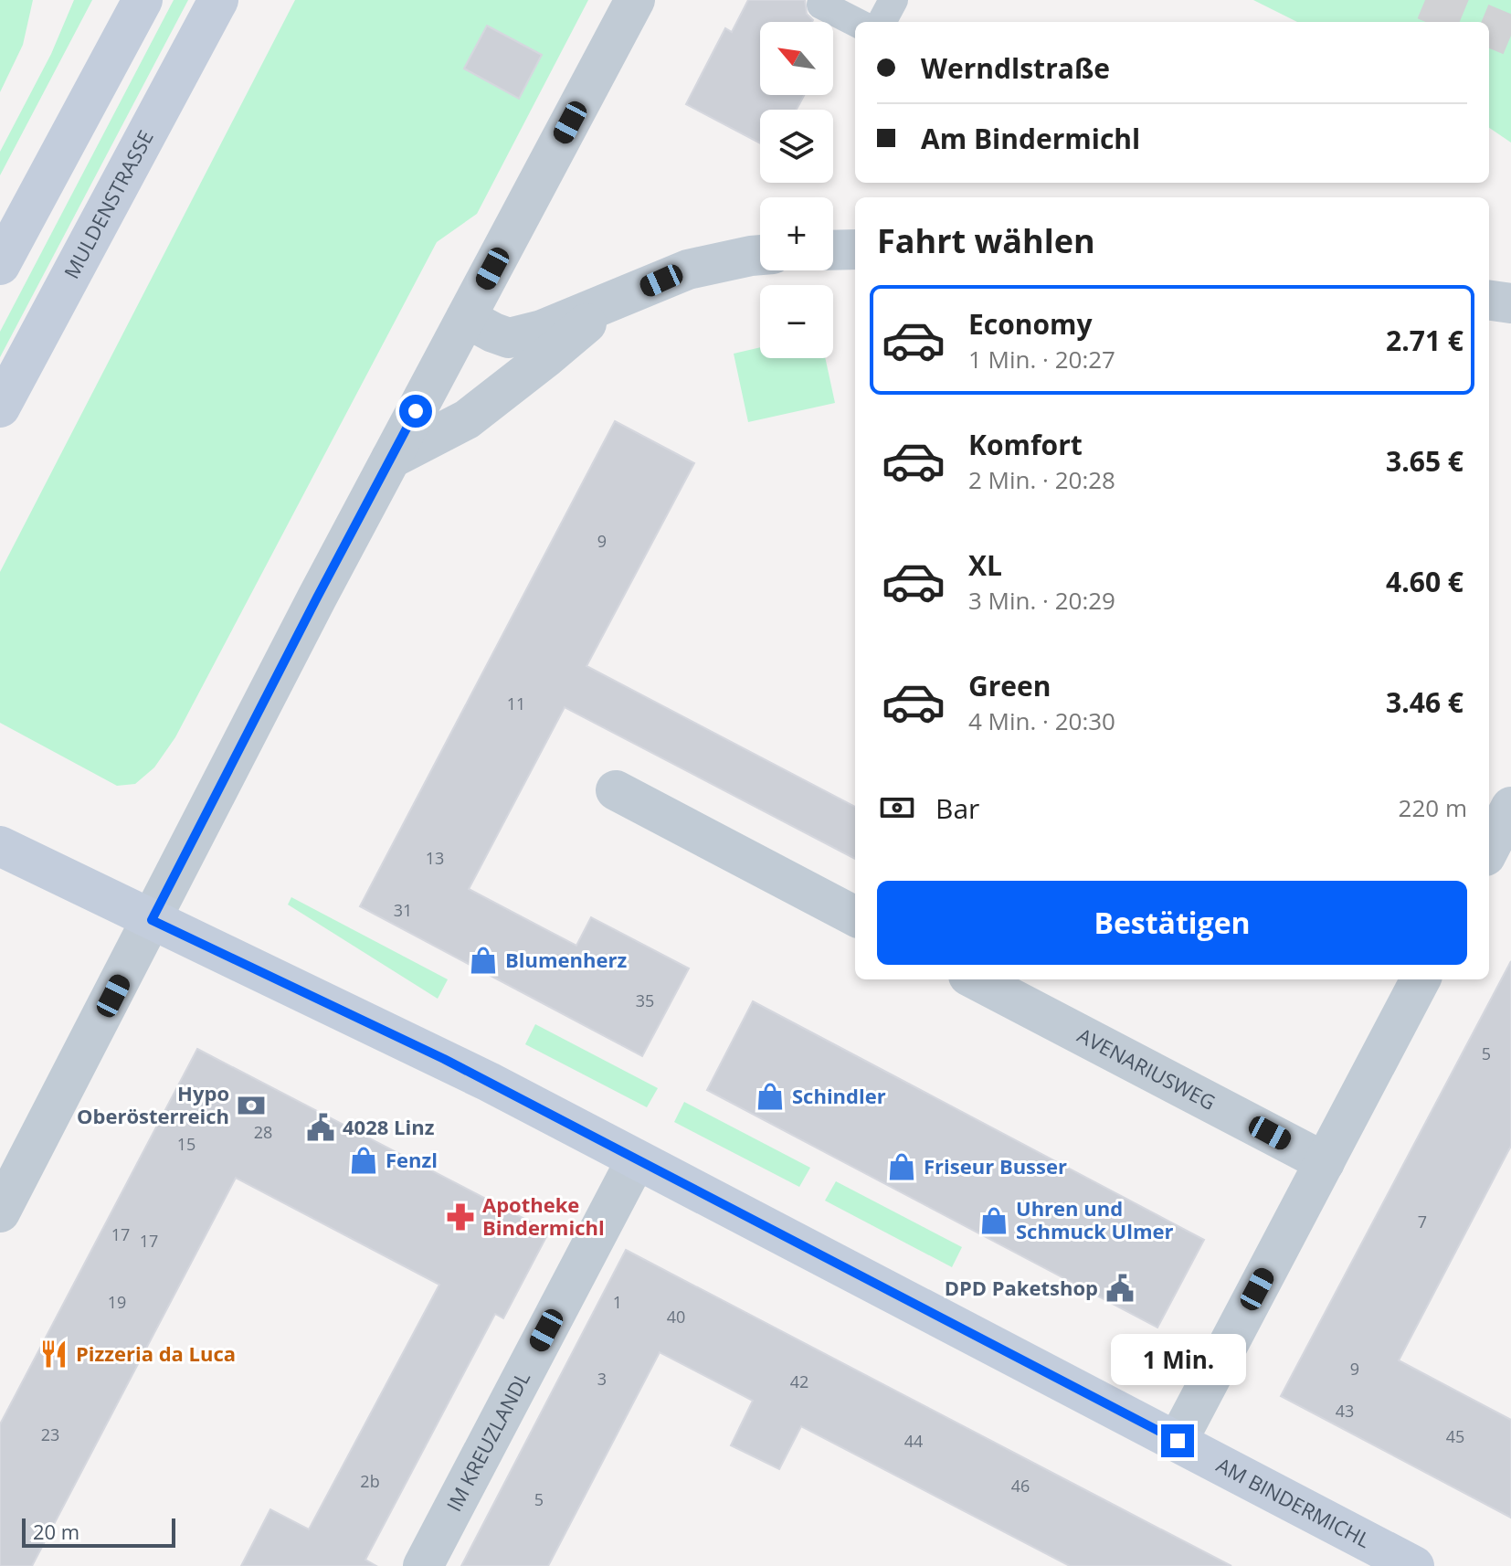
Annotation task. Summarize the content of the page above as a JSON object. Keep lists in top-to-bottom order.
{
  "streets": {
    "main road": ["MULDENSTRASSE", "AM BINDERMICHL"],
    "street": ["AVENARIUSWEG", "IM KREUZLANDL"]
  },
  "crossings": [
    ["IM KREUZLANDL", "AM BINDERMICHL"]
  ],
  "places": {
    "shop": [
      "Blumenherz",
      "Schindler",
      "Fenzl",
      "Friseur Busser",
      "Uhren und Schmuck Ulmer"
    ],
    "bank": ["Hypo Oberösterreich"],
    "public building": ["4028 Linz", "DPD Paketshop"],
    "pharmacy": ["Apotheke Bindermichl"],
    "restaurant": ["Pizzeria da Luca"]
  },
  "house_numbers": [
    "9",
    "11",
    "13",
    "31",
    "35",
    "5",
    "28",
    "15",
    "7",
    "17",
    "17",
    "19",
    "1",
    "40",
    "9",
    "3",
    "42",
    "43",
    "23",
    "45",
    "44",
    "2b",
    "46",
    "5"
  ],
  "scale_bar": "20 m",
  "north": "top left",
  "page": {
    "map_buttons": ["+", "−"],
    "banner": ["Werndlstraße", "Am Bindermichl"],
    "heading": "Fahrt wählen",
    "list": [
      {
        "name": "Economy",
        "note": "1 Min. · 20:27",
        "value": "2.71 €"
      },
      {
        "name": "Komfort",
        "note": "2 Min. · 20:28",
        "value": "3.65 €"
      },
      {
        "name": "XL",
        "note": "3 Min. · 20:29",
        "value": "4.60 €"
      },
      {
        "name": "Green",
        "note": "4 Min. · 20:30",
        "value": "3.46 €"
      }
    ],
    "pay": ["Bar", "220 m"],
    "buttons": "Bestätigen",
    "bubble": "1 Min.",
    "scale": "20 m"
  }
}
